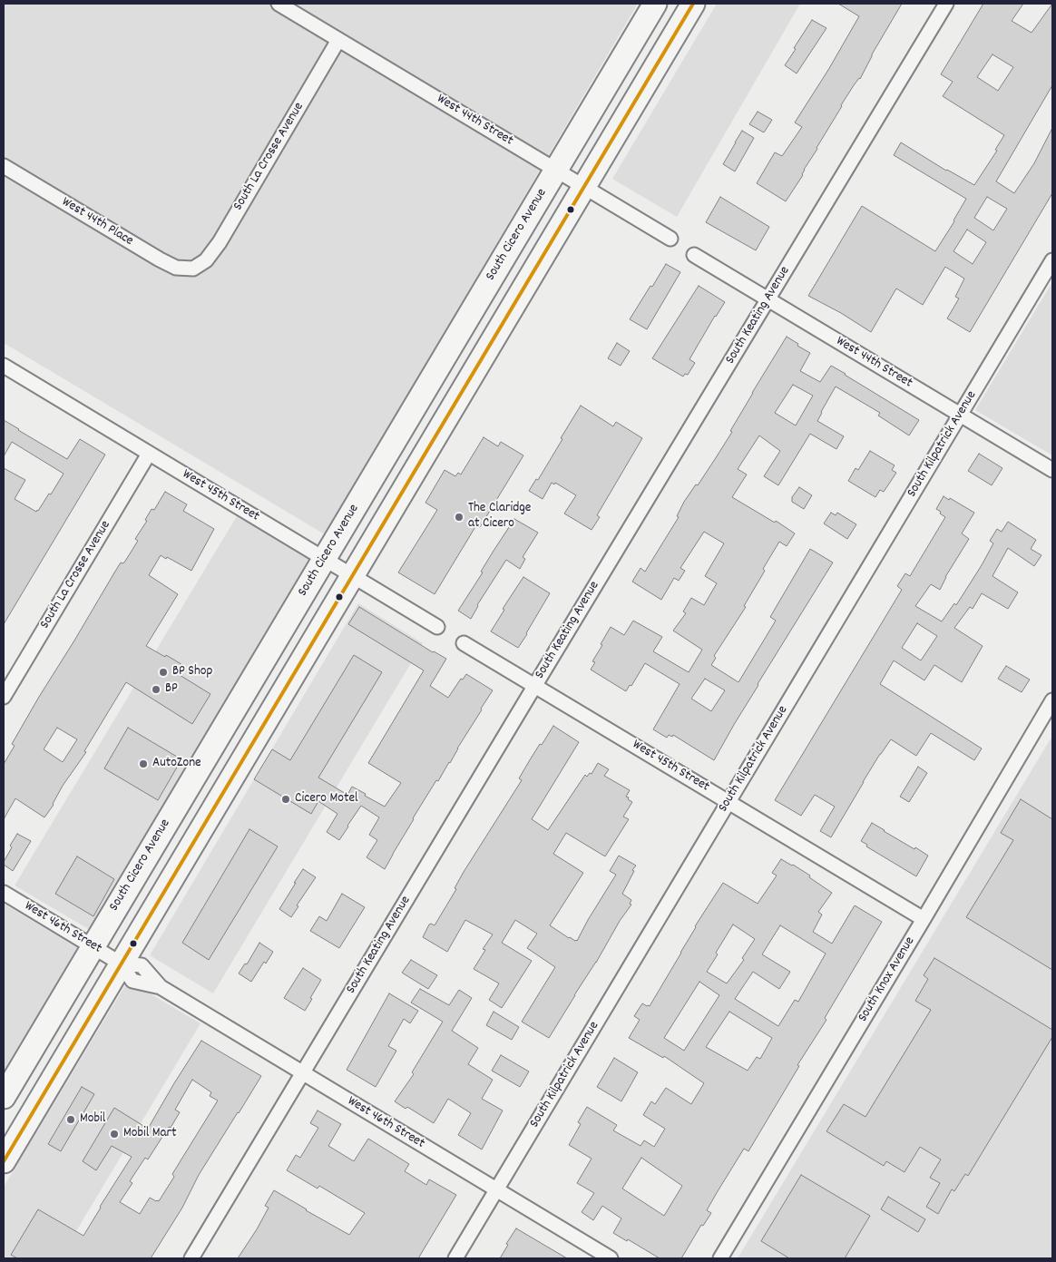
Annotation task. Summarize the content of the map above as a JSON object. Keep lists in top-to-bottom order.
{
  "streets": {
    "main road": ["South Cicero Avenue"],
    "street": [
      "West 44th Street",
      "South La Crosse Avenue",
      "West 44th Place",
      "South Keating Avenue",
      "South Kilpatrick Avenue",
      "West 45th Street",
      "West 46th Street",
      "South Knox Avenue"
    ]
  },
  "crossings": [
    ["West 44th Street", "South La Crosse Avenue"],
    ["West 44th Street", "South Cicero Avenue"],
    ["West 44th Street", "South Keating Avenue"],
    ["West 44th Street", "South Kilpatrick Avenue"],
    ["South La Crosse Avenue", "West 44th Place"],
    ["South La Crosse Avenue", "West 45th Street"],
    ["South Cicero Avenue", "West 45th Street"],
    ["South Cicero Avenue", "West 46th Street"],
    ["South Keating Avenue", "West 45th Street"],
    ["South Keating Avenue", "West 46th Street"],
    ["South Kilpatrick Avenue", "West 45th Street"],
    ["South Kilpatrick Avenue", "West 46th Street"],
    ["West 45th Street", "South Knox Avenue"]
  ],
  "places": [
    "The Claridge at Cicero",
    "BP Shop",
    "BP",
    "AutoZone",
    "Cicero Motel",
    "Mobil",
    "Mobil Mart"
  ]
}
